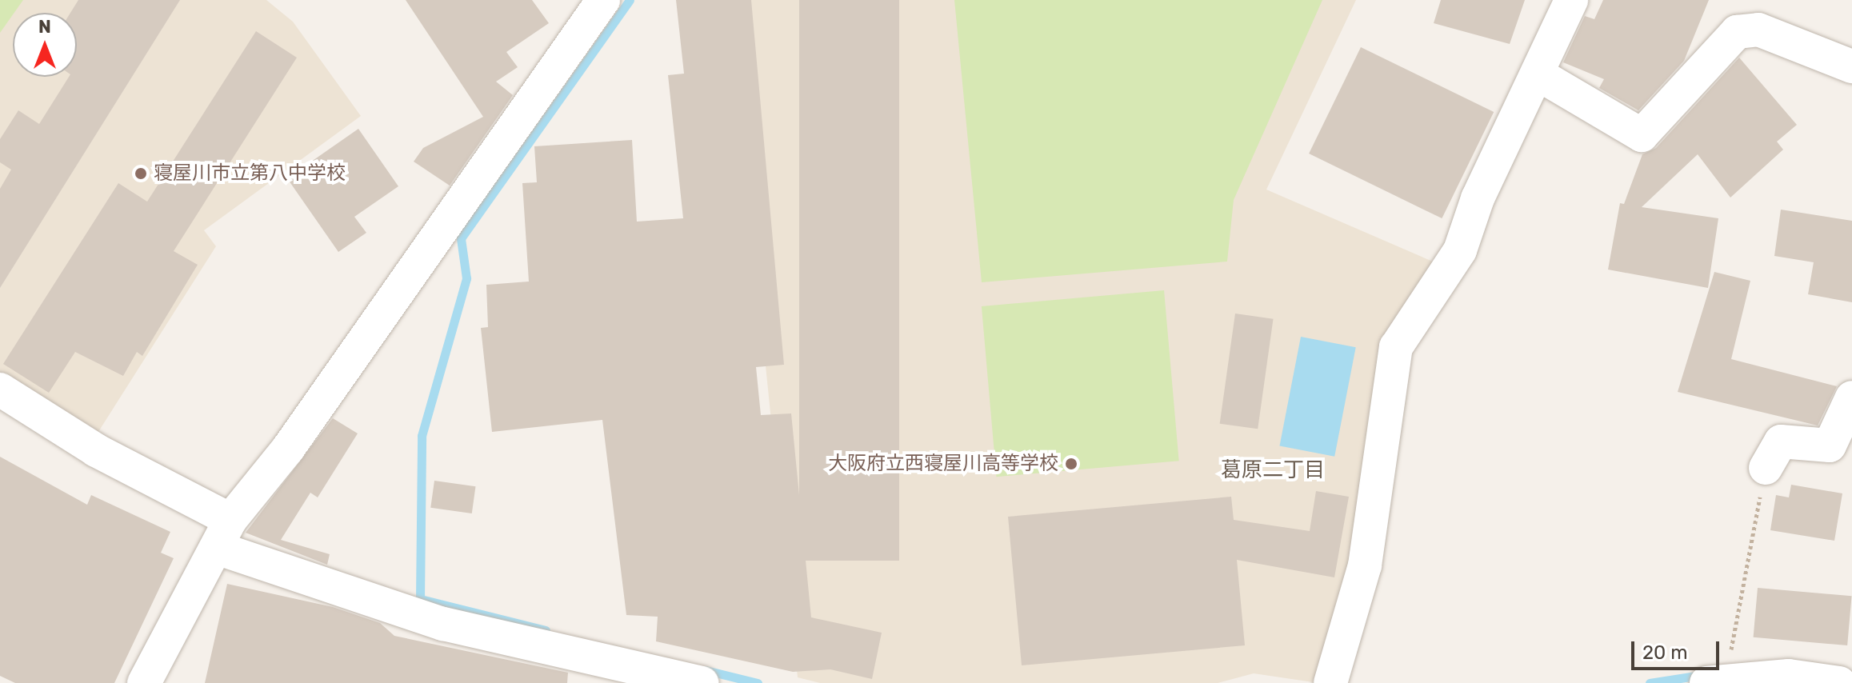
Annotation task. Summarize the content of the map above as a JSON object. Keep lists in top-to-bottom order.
{
  "districts": ["葛原二丁目"],
  "places": ["寝屋川市立第八中学校", "大阪府立西寝屋川高等学校"],
  "scale_bar": "20 m",
  "north": "top"
}
